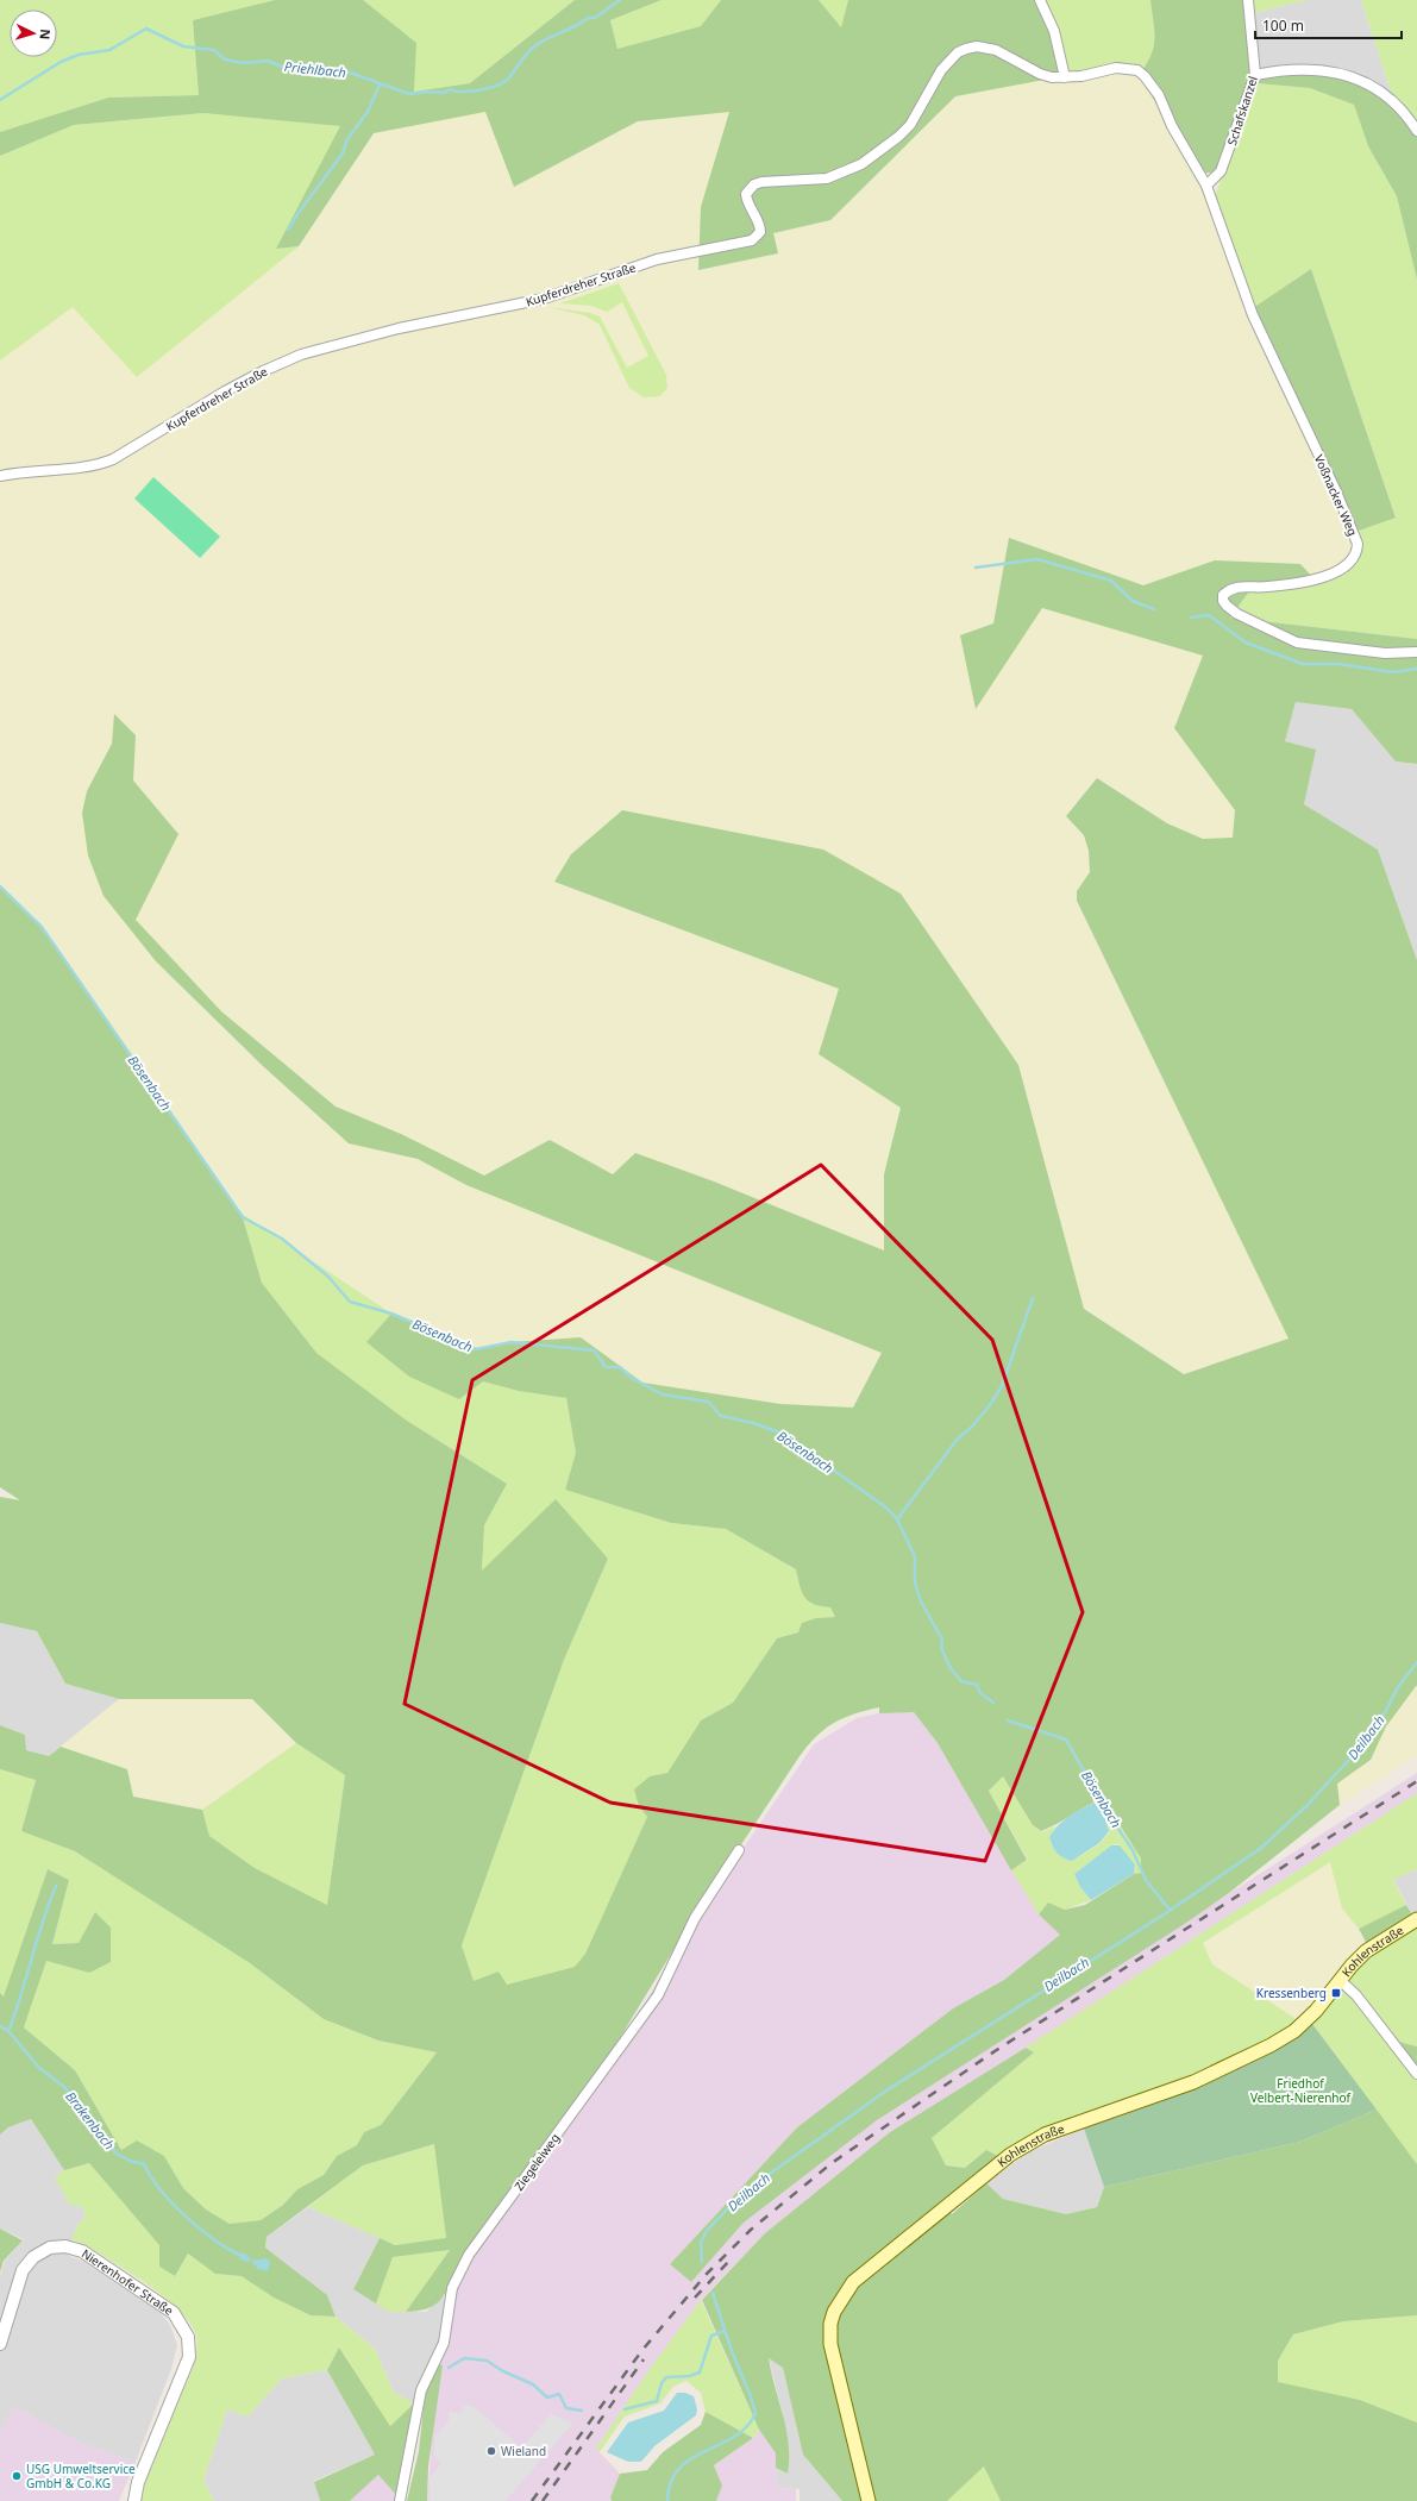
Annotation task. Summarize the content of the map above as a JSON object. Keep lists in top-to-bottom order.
{
  "streets": {
    "main road": ["Kohlenstraße"],
    "street": [
      "Schafskanzel",
      "Kupferdreher Straße",
      "Voßnacker Weg",
      "Ziegeleiweg",
      "Nierenhofer Straße"
    ]
  },
  "crossings": [
    ["Schafskanzel", "Kupferdreher Straße"],
    ["Schafskanzel", "Voßnacker Weg"],
    ["Kupferdreher Straße", "Voßnacker Weg"]
  ],
  "water": [
    "Priehlbach",
    "Bösenbach",
    "Deilbach",
    "Brakenbach"
  ],
  "parks": ["Friedhof Velbert-Nierenhof"],
  "places": {
    "transit": ["Kressenberg"],
    "other": ["Wieland", "USG Umweltservice GmbH & Co.KG"]
  },
  "scale_bar": "100 m",
  "north": "right"
}
